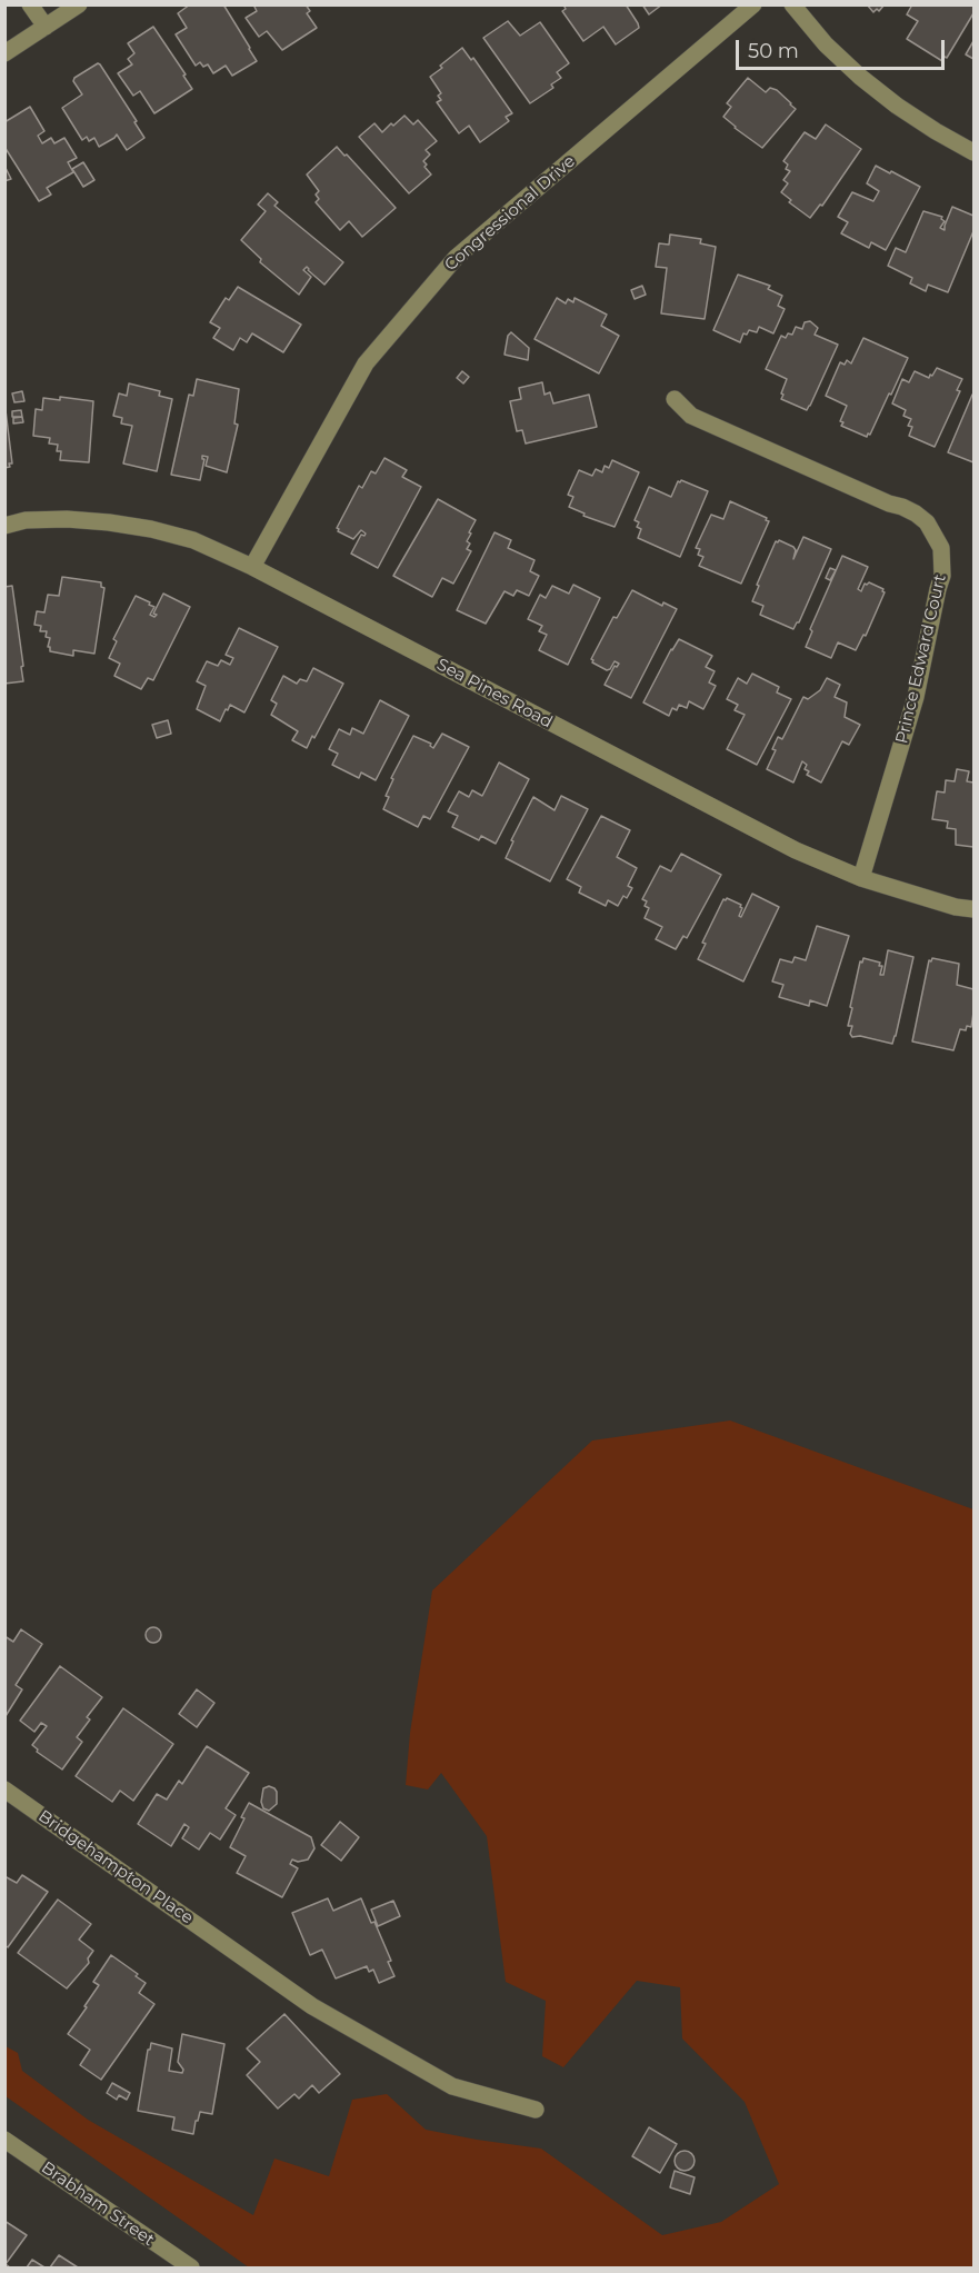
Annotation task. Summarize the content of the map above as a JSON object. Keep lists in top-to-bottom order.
{
  "streets": {
    "street": [
      "Congressional Drive",
      "Prince Edward Court",
      "Sea Pines Road",
      "Bridgehampton Place",
      "Brabham Street"
    ]
  },
  "crossings": [
    ["Congressional Drive", "Sea Pines Road"],
    ["Prince Edward Court", "Sea Pines Road"]
  ],
  "scale_bar": "50 m"
}
